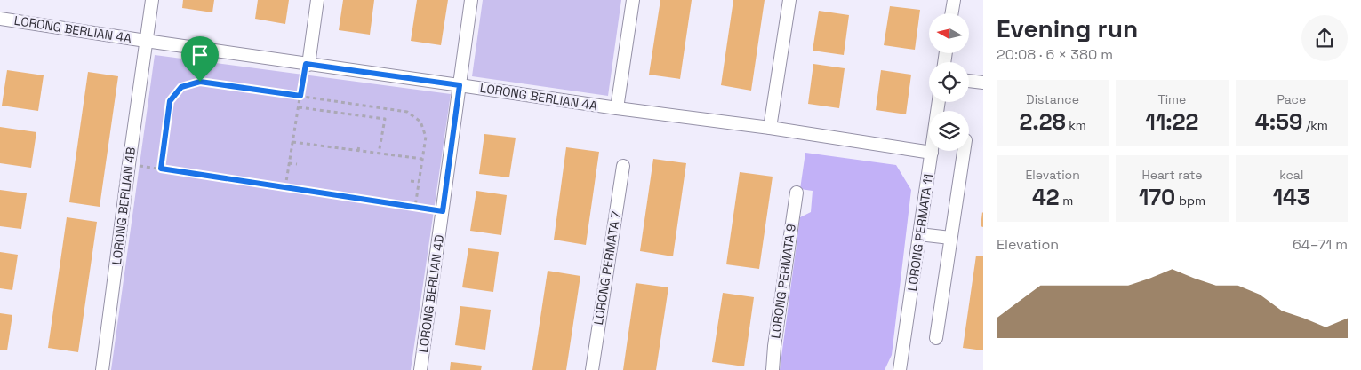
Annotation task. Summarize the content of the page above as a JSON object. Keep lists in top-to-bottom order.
{
  "streets": {
    "street": [
      "LORONG BERLIAN 4A",
      "LORONG BERLIAN 4B",
      "LORONG PERMATA 11",
      "LORONG PERMATA 7",
      "LORONG PERMATA 9",
      "LORONG BERLIAN 4D"
    ]
  },
  "crossings": [
    ["LORONG BERLIAN 4A", "LORONG BERLIAN 4B"],
    ["LORONG BERLIAN 4A", "LORONG PERMATA 11"],
    ["LORONG BERLIAN 4A", "LORONG BERLIAN 4D"]
  ],
  "north": "left",
  "page": {
    "heading": ["Evening run", "20:08 · 6 × 380 m"],
    "stats": [
      ["Distance", "2.28 km"],
      ["Time", "11:22"],
      ["Pace", "4:59 /km"],
      ["Elevation", "42 m"],
      ["Heart rate", "170 bpm"],
      ["kcal", "143"]
    ],
    "chart": ["Elevation", "64–71 m"]
  }
}
